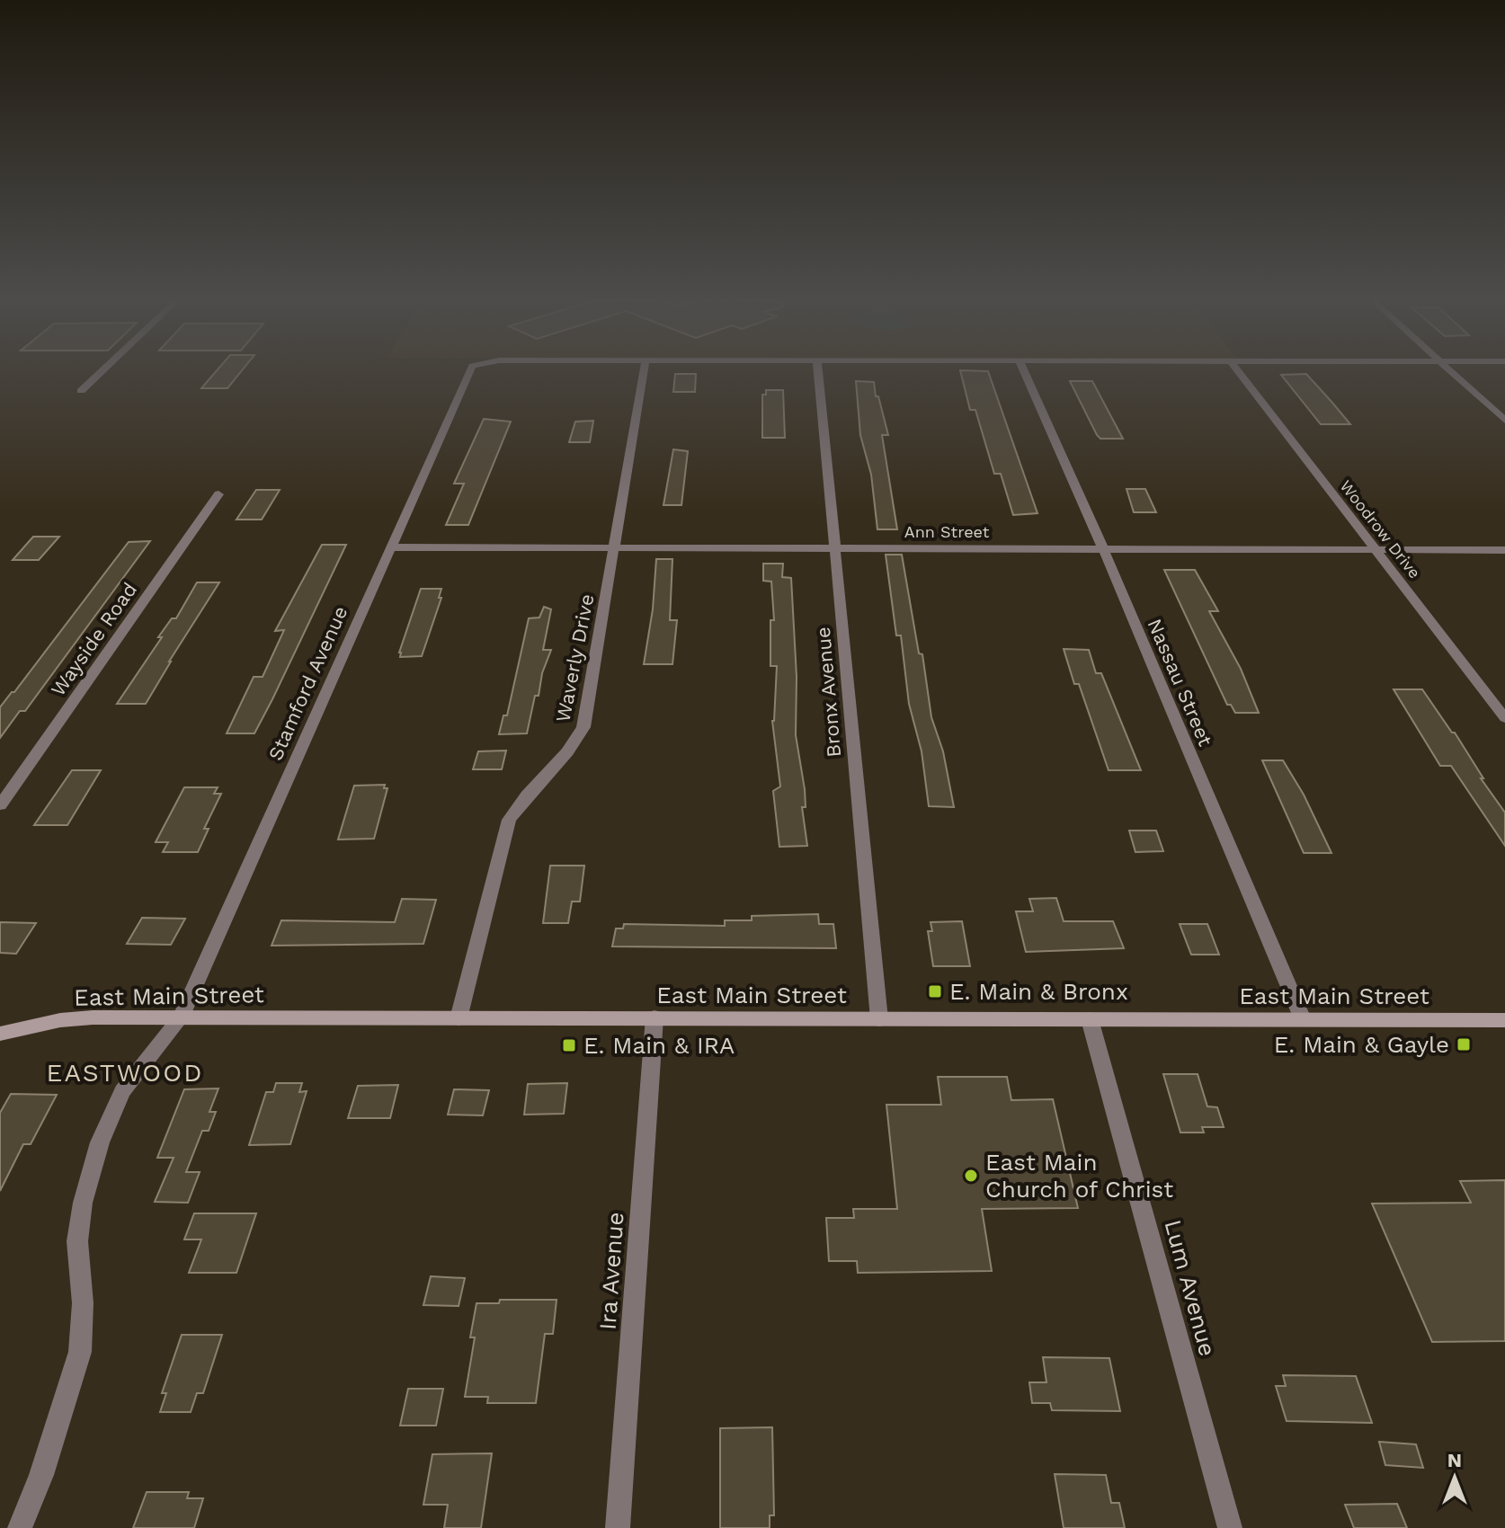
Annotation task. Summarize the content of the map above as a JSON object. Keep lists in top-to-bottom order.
{
  "streets": {
    "street": [
      "Woodrow Drive",
      "Ann Street",
      "Wayside Road",
      "Waverly Drive",
      "Nassau Street",
      "Stamford Avenue",
      "Bronx Avenue",
      "East Main Street",
      "Ira Avenue",
      "Lum Avenue"
    ]
  },
  "crossings": [
    ["Woodrow Drive", "Ann Street"],
    ["Ann Street", "Waverly Drive"],
    ["Ann Street", "Nassau Street"],
    ["Ann Street", "Stamford Avenue"],
    ["Ann Street", "Bronx Avenue"],
    ["Waverly Drive", "East Main Street"],
    ["Nassau Street", "East Main Street"],
    ["Stamford Avenue", "East Main Street"],
    ["Bronx Avenue", "East Main Street"],
    ["East Main Street", "Ira Avenue"],
    ["East Main Street", "Lum Avenue"]
  ],
  "districts": ["EASTWOOD"],
  "places": {
    "transit": ["E. Main & Bronx", "E. Main & Gayle", "E. Main & IRA"],
    "other": ["East Main Church of Christ"]
  },
  "north": "top"
}
